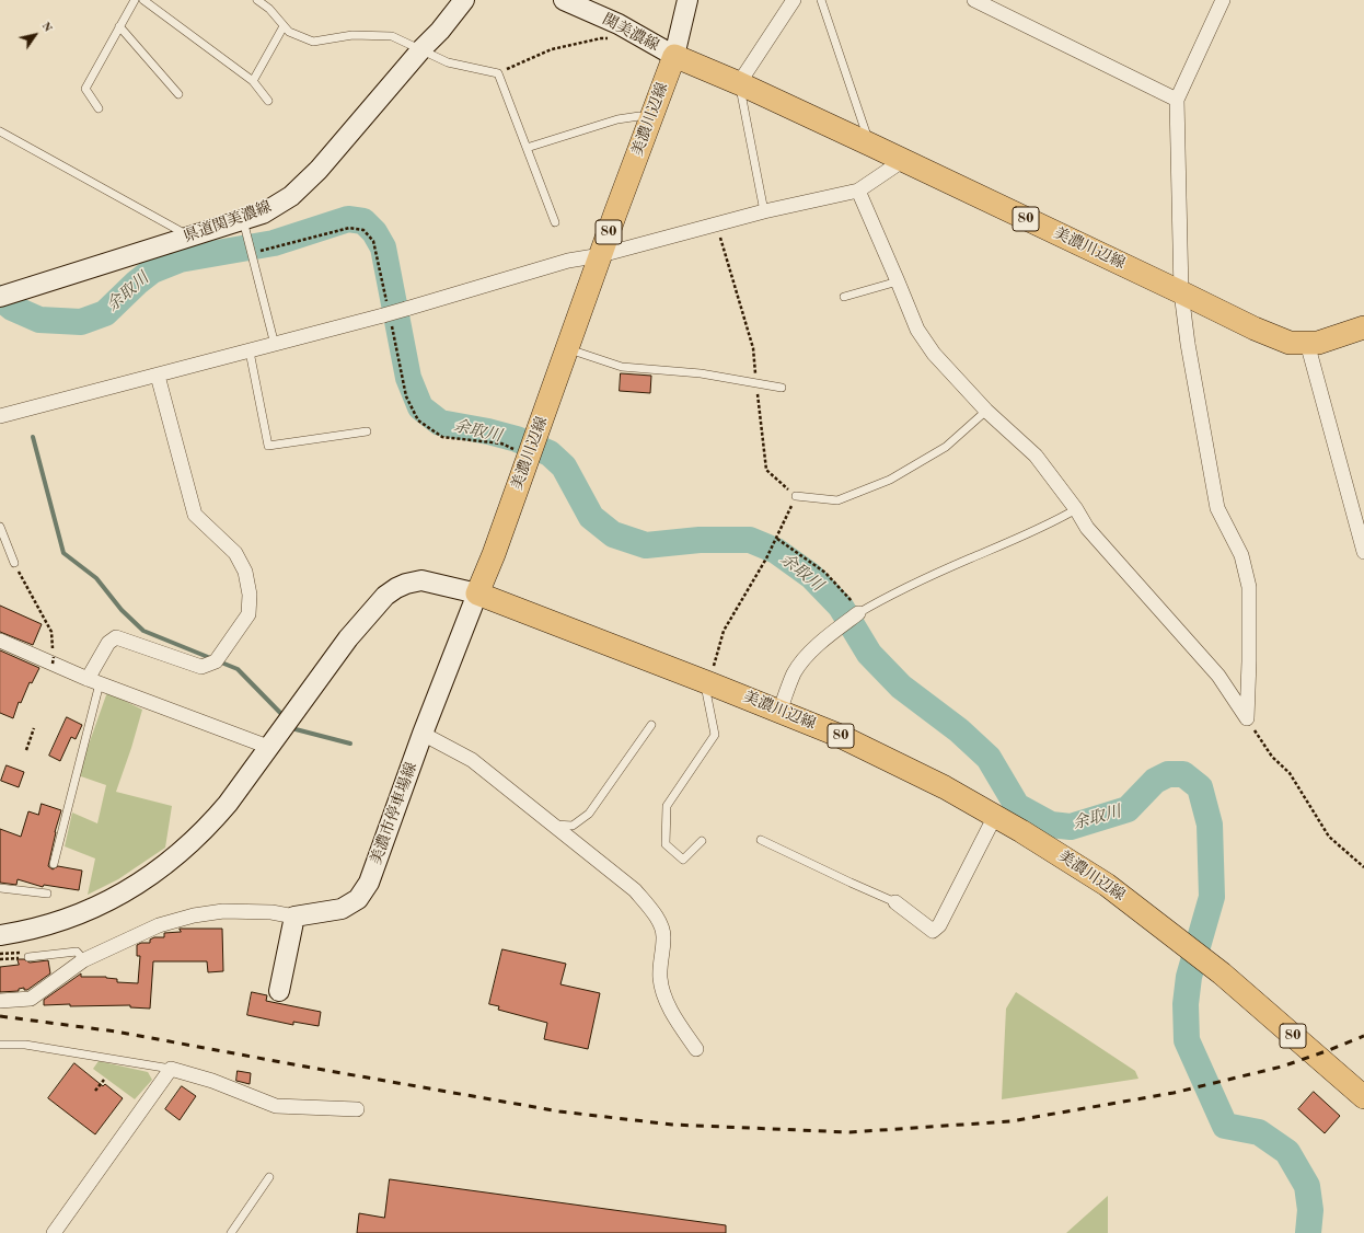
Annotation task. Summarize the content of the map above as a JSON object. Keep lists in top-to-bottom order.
{
  "streets": {
    "main road": [
      "関美濃線",
      "美濃川辺線",
      "80",
      "県道関美濃線",
      "美濃市停車場線"
    ]
  },
  "crossings": [
    ["関美濃線", "美濃川辺線"],
    ["美濃川辺線", "美濃市停車場線"]
  ],
  "water": ["余取川"],
  "north": "top right"
}
